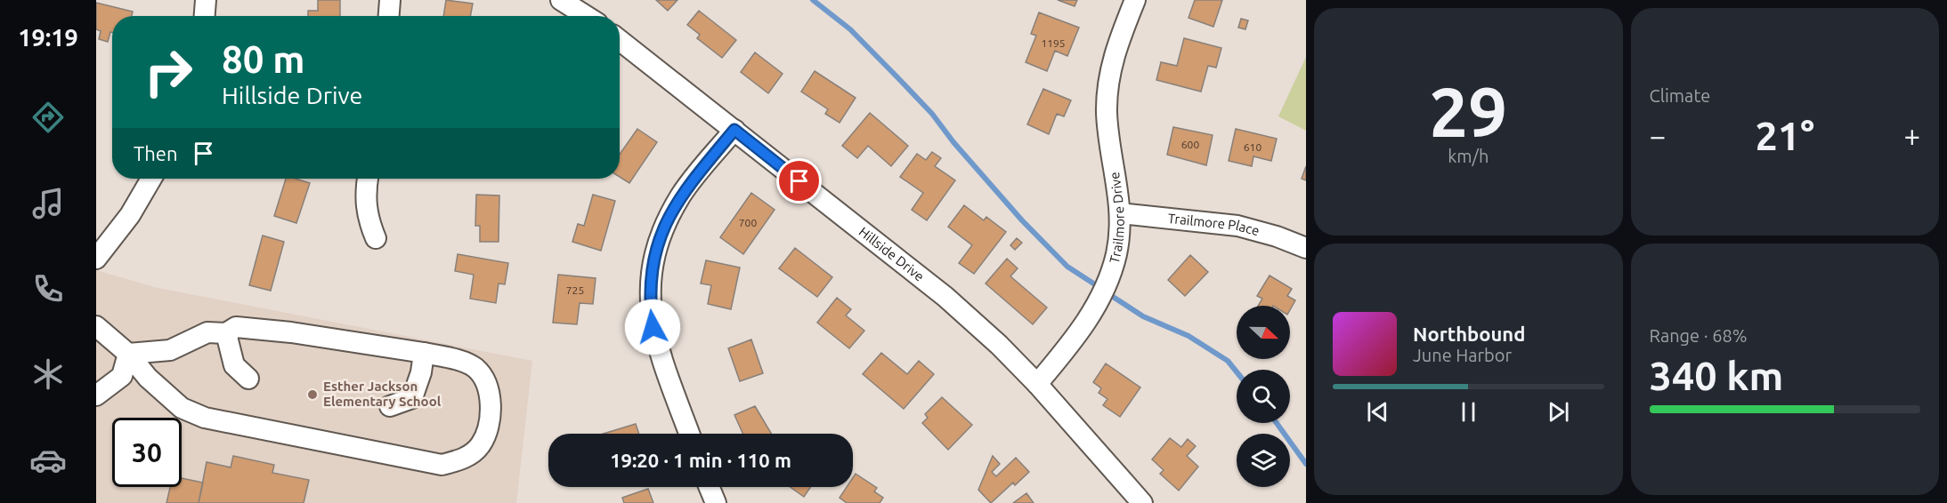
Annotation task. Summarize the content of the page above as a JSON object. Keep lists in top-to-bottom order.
{
  "streets": {
    "street": ["Trailmore Drive", "Trailmore Place", "Hillside Drive"]
  },
  "crossings": [
    ["Trailmore Drive", "Trailmore Place"],
    ["Trailmore Drive", "Hillside Drive"]
  ],
  "places": ["Esther Jackson Elementary School"],
  "house_numbers": [
    "1195",
    "600",
    "610",
    "700",
    "725"
  ],
  "north": "right",
  "page": {
    "tabs": "19:19",
    "tile": [
      ["29", "km/h"],
      "Climate",
      ["Range · 68%", "340 km"]
    ],
    "turn": ["80 m", "Hillside Drive"],
    "heat": ["−", "21°", "+"],
    "then": "Then",
    "song": ["Northbound", "June Harbor"],
    "limit": "30",
    "trip": "19:20 · 1 min · 110 m"
  }
}
